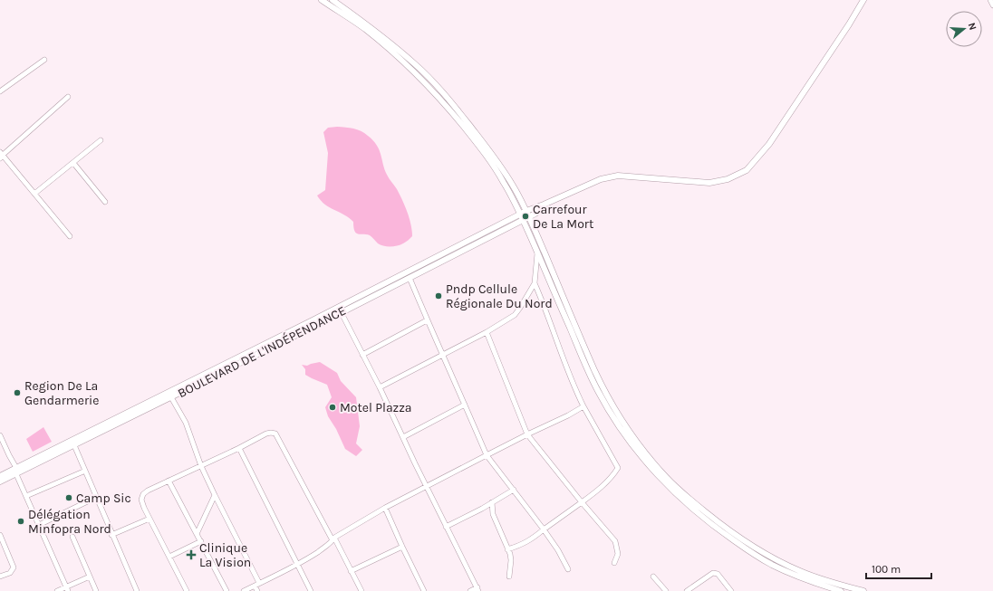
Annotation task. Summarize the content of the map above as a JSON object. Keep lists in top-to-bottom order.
{
  "streets": {
    "main road": ["BOULEVARD DE L'INDÉPENDANCE"]
  },
  "places": {
    "other": [
      "Carrefour De La Mort",
      "Pndp Cellule Régionale Du Nord",
      "Region De La Gendarmerie",
      "Motel Plazza",
      "Camp Sic",
      "Délégation Minfopra Nord"
    ],
    "health": ["Clinique La Vision"]
  },
  "scale_bar": "100 m",
  "north": "right"
}
